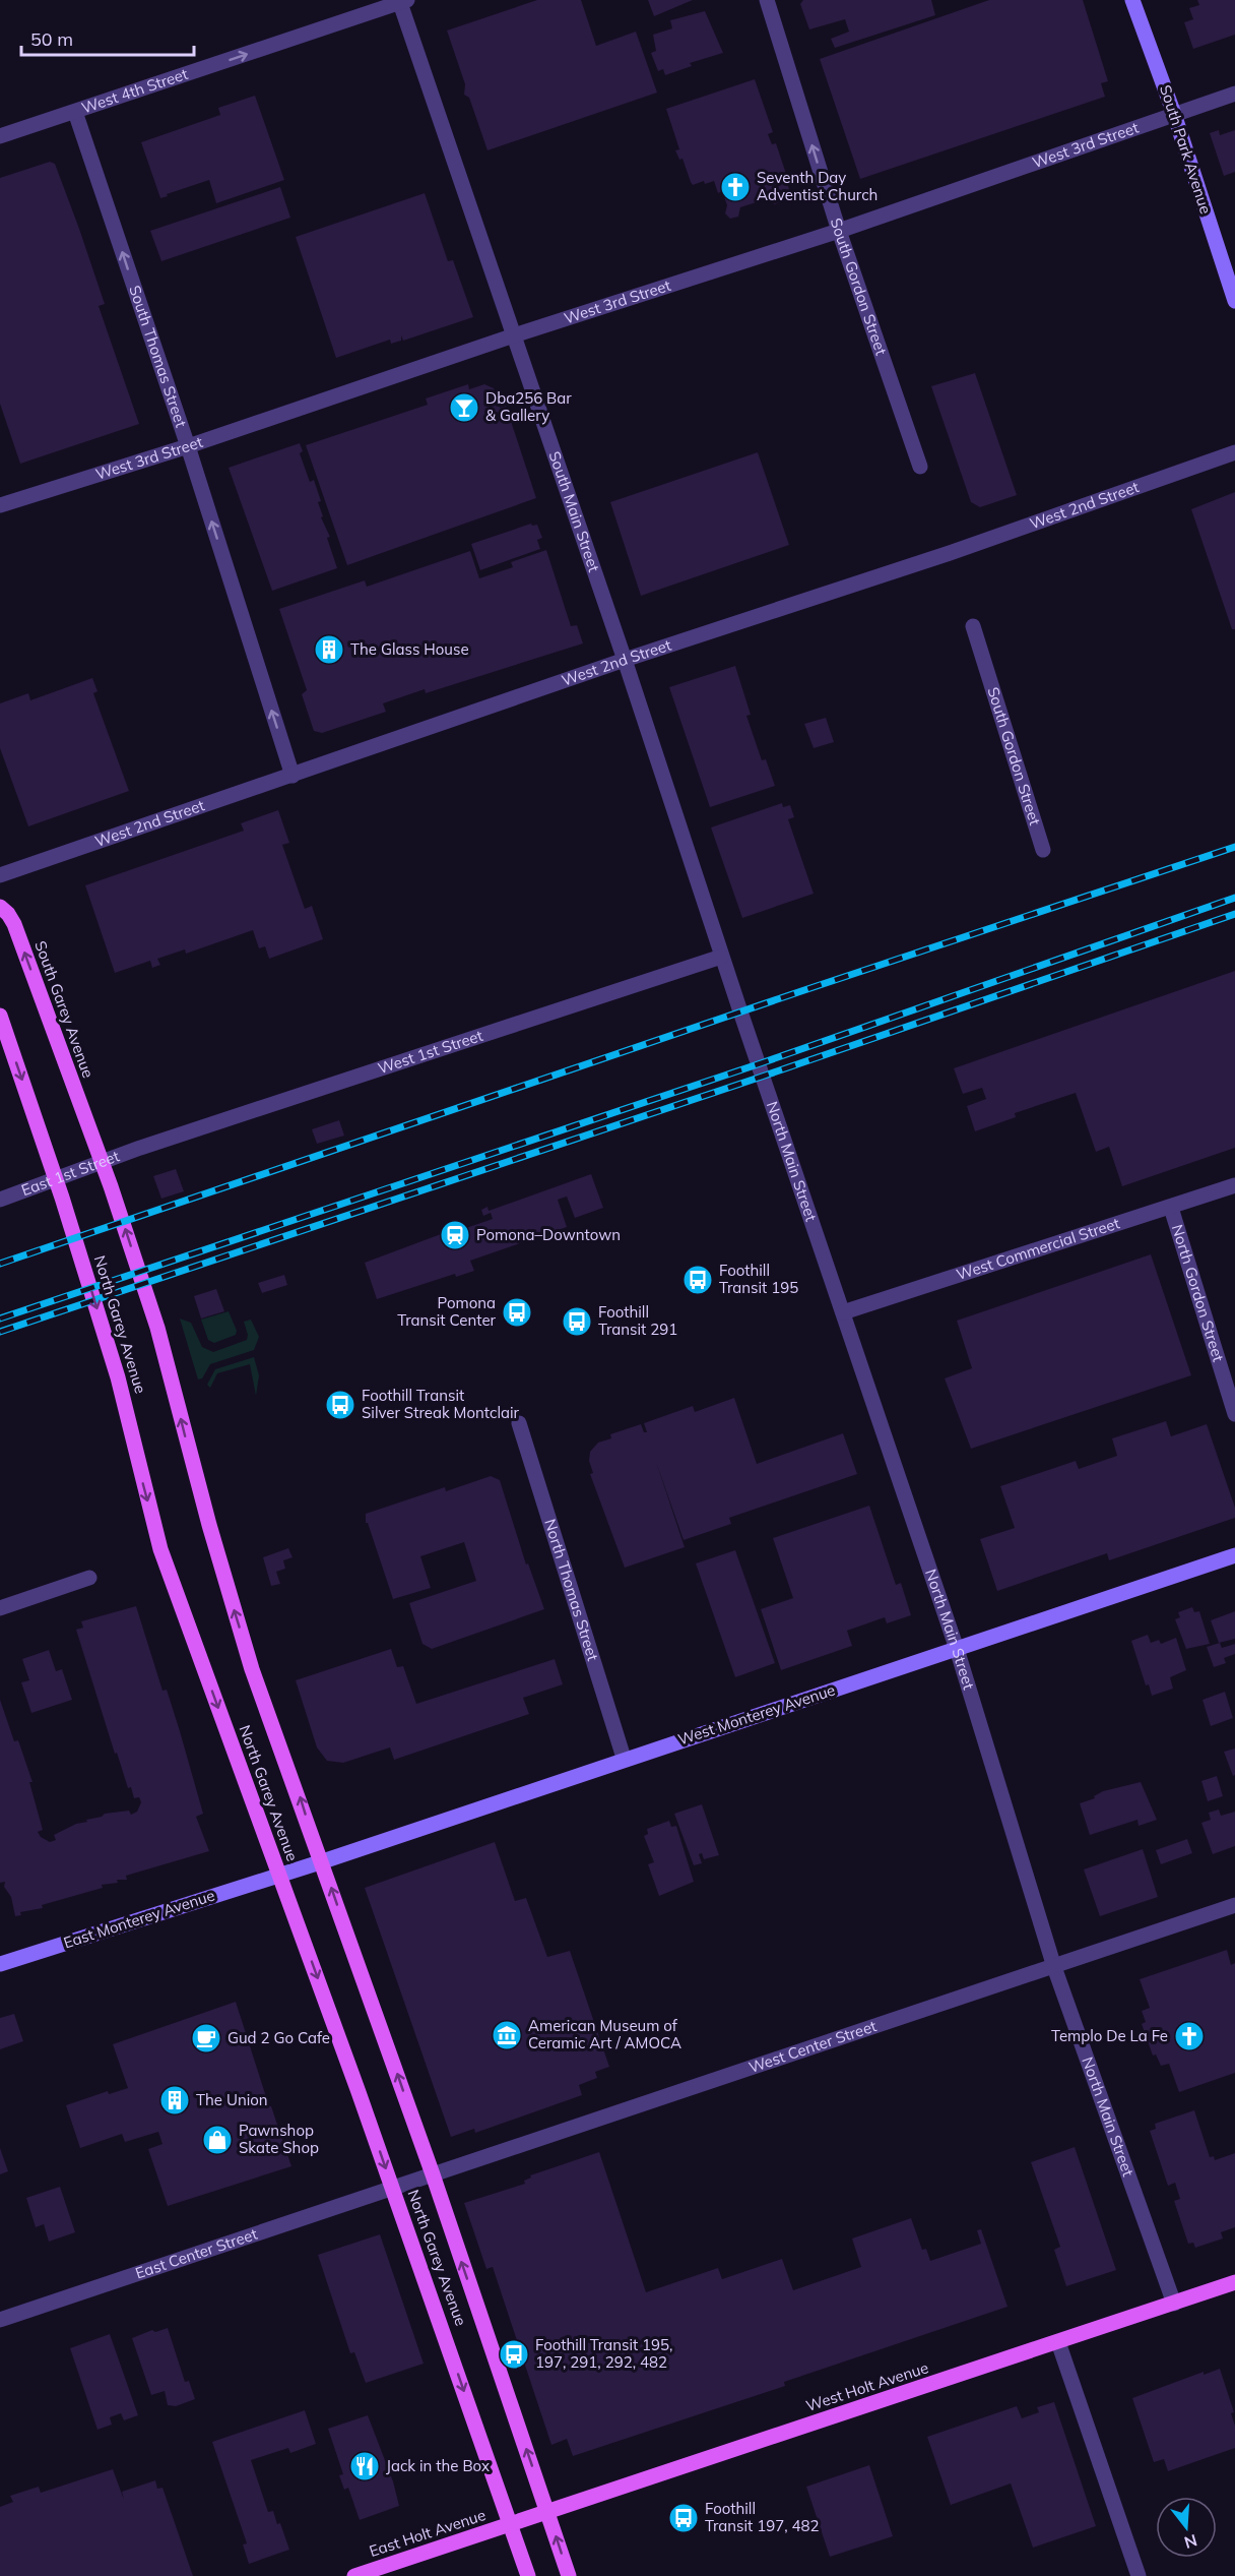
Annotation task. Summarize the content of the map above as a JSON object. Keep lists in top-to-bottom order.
{
  "streets": {
    "main road": [
      "South Garey Avenue",
      "North Garey Avenue",
      "West Holt Avenue",
      "East Holt Avenue"
    ],
    "street": [
      "West 4th Street",
      "West 3rd Street",
      "South Park Avenue",
      "South Gordon Street",
      "South Thomas Street",
      "West 2nd Street",
      "South Main Street",
      "West 1st Street",
      "North Main Street",
      "East 1st Street",
      "West Commercial Street",
      "North Gordon Street",
      "North Thomas Street",
      "West Monterey Avenue",
      "East Monterey Avenue",
      "West Center Street",
      "East Center Street"
    ]
  },
  "crossings": [
    ["West 4th Street", "South Thomas Street"],
    ["West 4th Street", "South Main Street"],
    ["West 3rd Street", "South Park Avenue"],
    ["West 3rd Street", "South Gordon Street"],
    ["West 3rd Street", "South Thomas Street"],
    ["West 3rd Street", "South Main Street"],
    ["South Thomas Street", "West 2nd Street"],
    ["West 2nd Street", "South Main Street"],
    ["South Main Street", "West 1st Street"],
    ["South Main Street", "North Main Street"],
    ["South Garey Avenue", "North Garey Avenue"],
    ["West 1st Street", "North Main Street"],
    ["West 1st Street", "East 1st Street"],
    ["North Main Street", "West Commercial Street"],
    ["North Main Street", "West Monterey Avenue"],
    ["North Main Street", "West Center Street"],
    ["North Main Street", "West Holt Avenue"],
    ["West Commercial Street", "North Gordon Street"],
    ["North Garey Avenue", "West Monterey Avenue"],
    ["North Garey Avenue", "East Monterey Avenue"],
    ["North Garey Avenue", "West Center Street"],
    ["North Garey Avenue", "East Center Street"],
    ["North Garey Avenue", "West Holt Avenue"],
    ["North Garey Avenue", "East Holt Avenue"],
    ["North Thomas Street", "West Monterey Avenue"],
    ["West Monterey Avenue", "East Monterey Avenue"],
    ["West Center Street", "East Center Street"],
    ["West Holt Avenue", "East Holt Avenue"]
  ],
  "one_way": ["West 4th Street", "South Thomas Street", "South Garey Avenue"],
  "places": {
    "church": ["Seventh Day Adventist Church", "Templo De La Fe"],
    "bar": ["Dba256 Bar & Gallery"],
    "building": ["The Glass House", "The Union"],
    "station": ["Pomona–Downtown"],
    "bus stop": [
      "Foothill Transit 195",
      "Pomona Transit Center",
      "Foothill Transit 291",
      "Foothill Transit Silver Streak Montclair",
      "Foothill Transit 195, 197, 291, 292, 482",
      "Foothill Transit 197, 482"
    ],
    "museum": ["American Museum of Ceramic Art / AMOCA"],
    "cafe": ["Gud 2 Go Cafe"],
    "shop": ["Pawnshop Skate Shop"],
    "restaurant": ["Jack in the Box"]
  },
  "scale_bar": "50 m",
  "north": "bottom"
}
